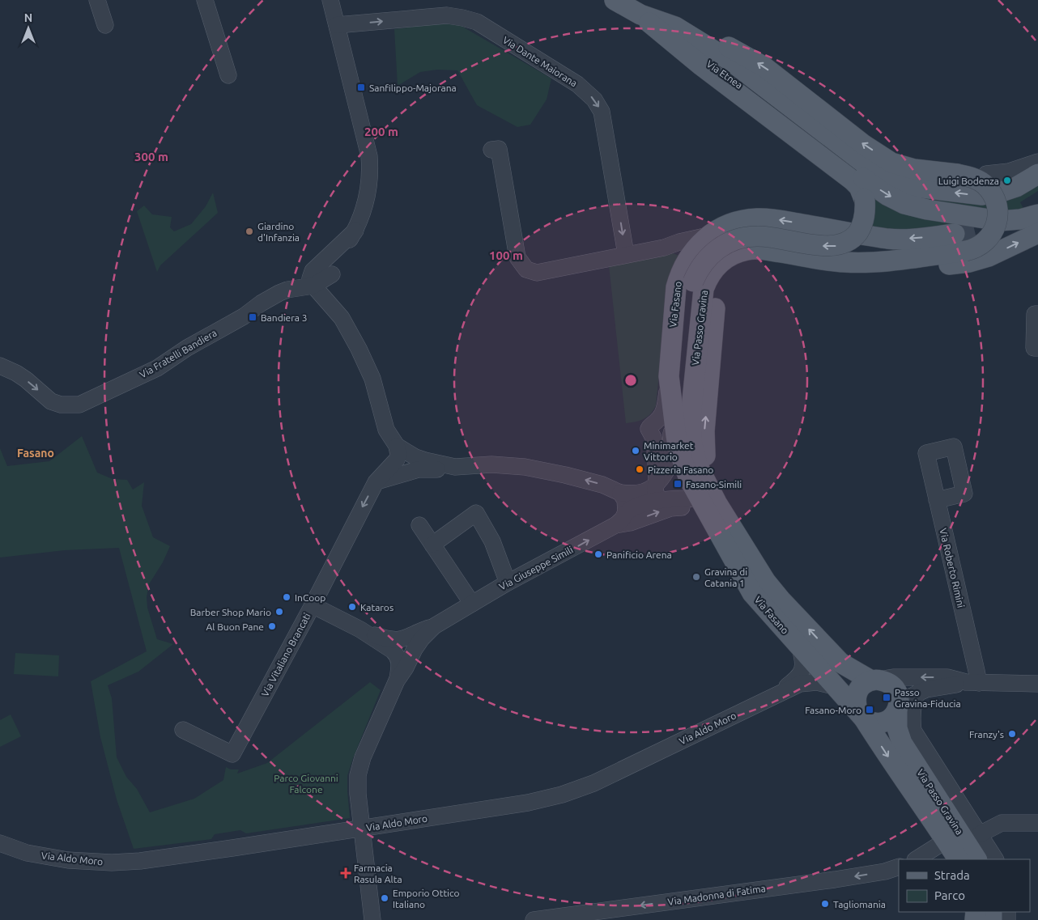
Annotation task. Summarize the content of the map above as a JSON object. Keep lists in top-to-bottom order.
{
  "streets": {
    "main road": ["Via Etnea", "Via Fasano", "Via Passo Gravina"],
    "street": [
      "Via Dante Maiorana",
      "Via Fratelli Bandiera",
      "Via Giuseppe Simili",
      "Via Roberto Rimini",
      "Via Vitaliano Brancati",
      "Via Aldo Moro",
      "Via Madonna di Fatima"
    ]
  },
  "crossings": [
    ["Via Etnea", "Via Fasano"],
    ["Via Etnea", "Via Passo Gravina"],
    ["Via Fasano", "Via Passo Gravina"],
    ["Via Fasano", "Via Giuseppe Simili"],
    ["Via Giuseppe Simili", "Via Vitaliano Brancati"],
    ["Via Giuseppe Simili", "Via Aldo Moro"]
  ],
  "one_way": ["Via Dante Maiorana", "Via Fratelli Bandiera", "Via Madonna di Fatima"],
  "districts": ["Fasano"],
  "parks": ["Parco Giovanni Falcone"],
  "places": {
    "transit": [
      "Sanfilippo-Majorana",
      "Bandiera 3",
      "Fasano-Simili",
      "Passo Gravina-Fiducia",
      "Fasano-Moro"
    ],
    "other": [
      "Luigi Bodenza",
      "Giardino d'Infanzia",
      "Minimarket Vittorio",
      "Pizzeria Fasano",
      "Panificio Arena",
      "Gravina di Catania 1",
      "InCoop",
      "Kataros",
      "Barber Shop Mario",
      "Al Buon Pane",
      "Franzy's",
      "Emporio Ottico Italiano",
      "Tagliomania"
    ],
    "health": ["Farmacia Rasula Alta"]
  },
  "legend": ["Strada", "Parco"],
  "north": "top",
  "rings": ["200 m", "300 m", "100 m"]
}
